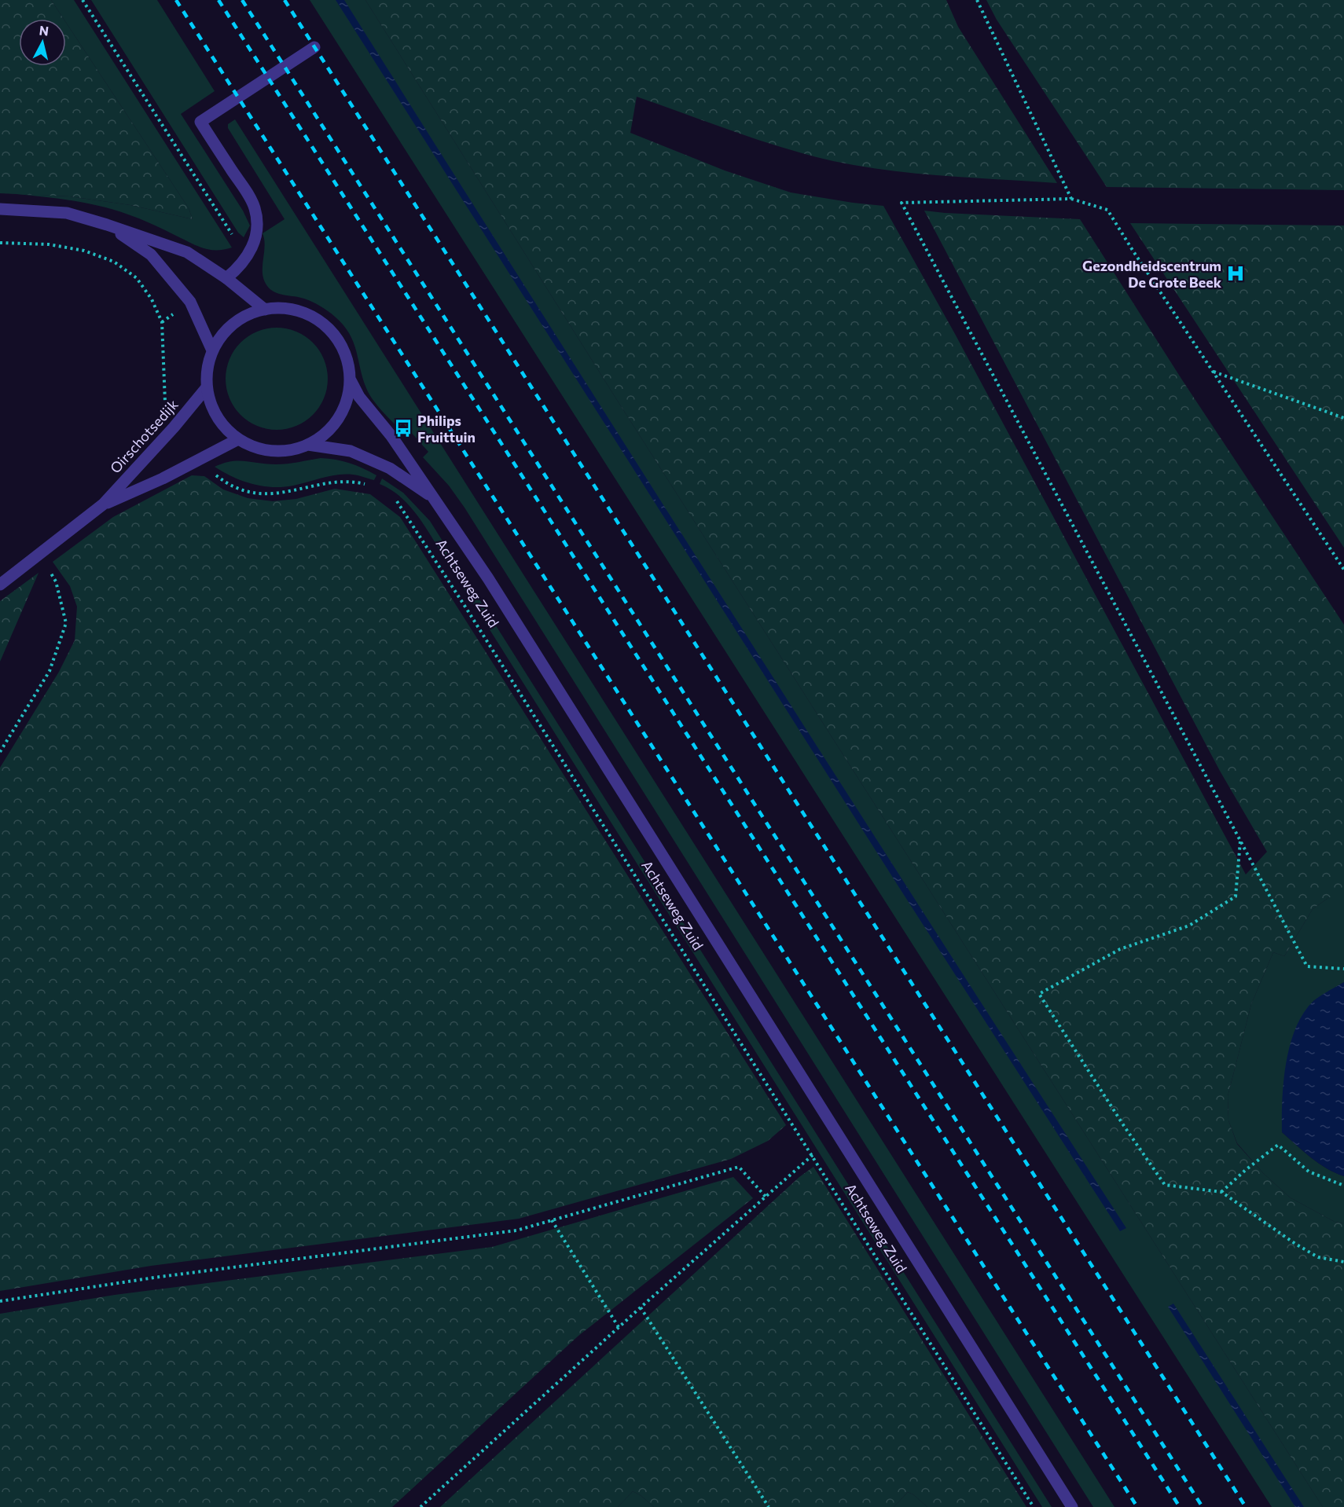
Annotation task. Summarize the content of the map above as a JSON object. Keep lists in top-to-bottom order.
{
  "streets": {
    "street": ["Oirschotsedijk", "Achtseweg Zuid"]
  },
  "crossings": [
    ["Oirschotsedijk", "Achtseweg Zuid"]
  ],
  "places": {
    "hospital": ["Gezondheidscentrum De Grote Beek"],
    "bus stop": ["Philips Fruittuin"]
  },
  "north": "top"
}
